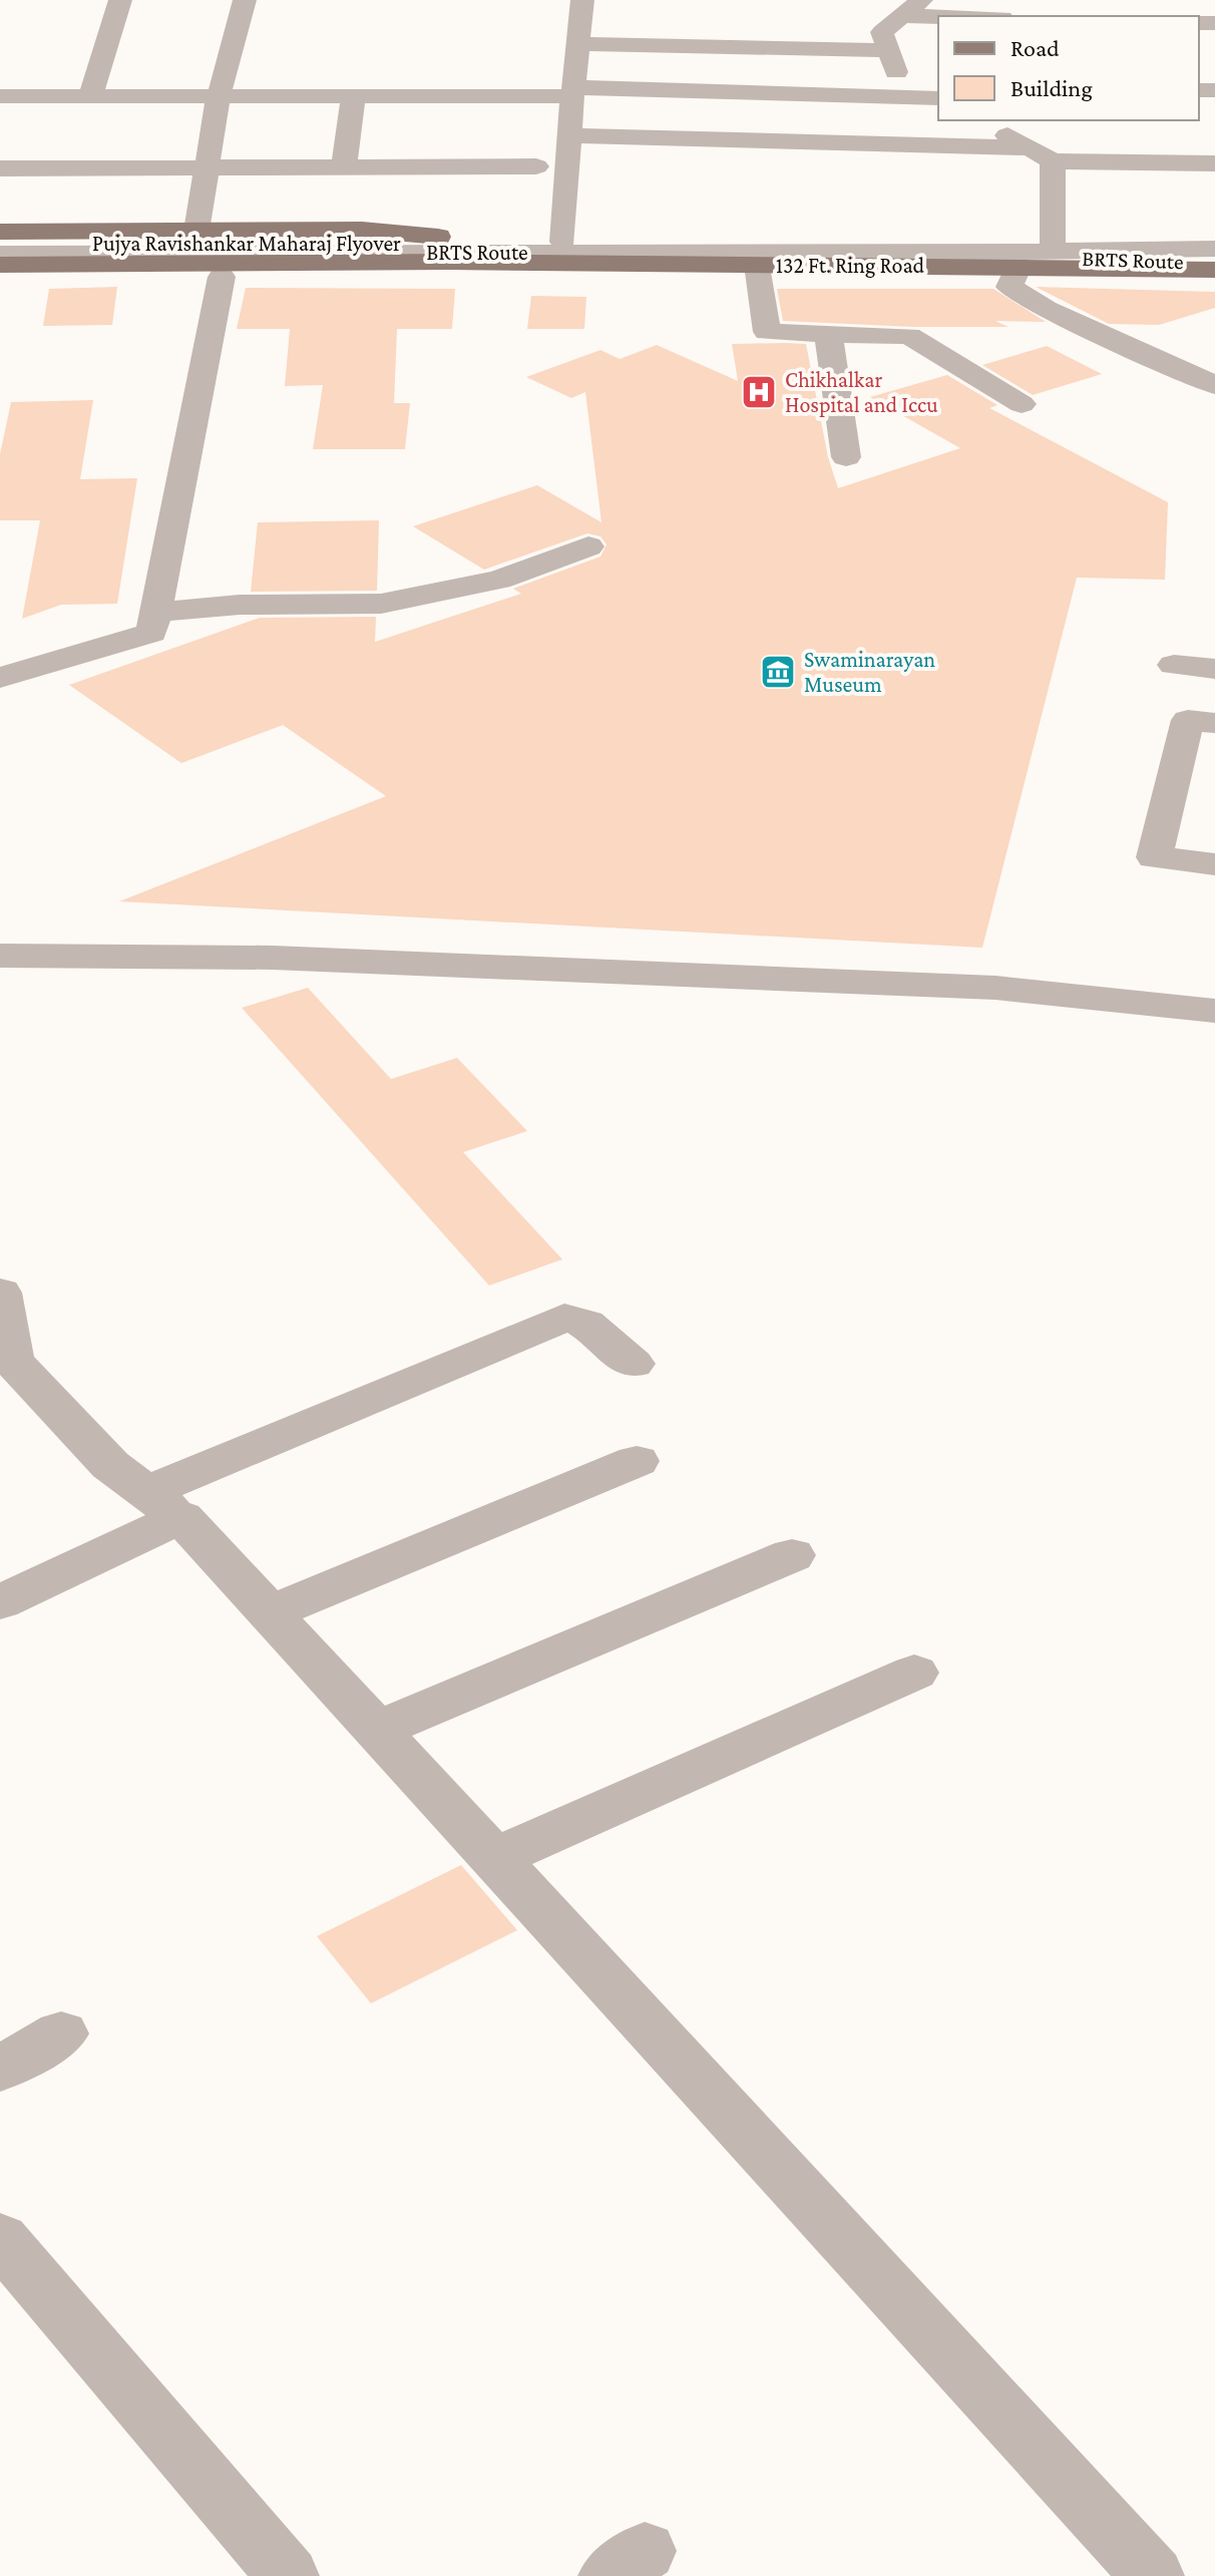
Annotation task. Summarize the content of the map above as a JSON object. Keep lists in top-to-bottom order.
{
  "streets": {
    "main road": ["Pujya Ravishankar Maharaj Flyover", "132 Ft. Ring Road"],
    "street": ["BRTS Route"]
  },
  "crossings": [
    ["Pujya Ravishankar Maharaj Flyover", "132 Ft. Ring Road"]
  ],
  "places": {
    "hospital": ["Chikhalkar Hospital and Iccu"],
    "museum": ["Swaminarayan Museum"]
  },
  "legend": ["Road", "Building"]
}
